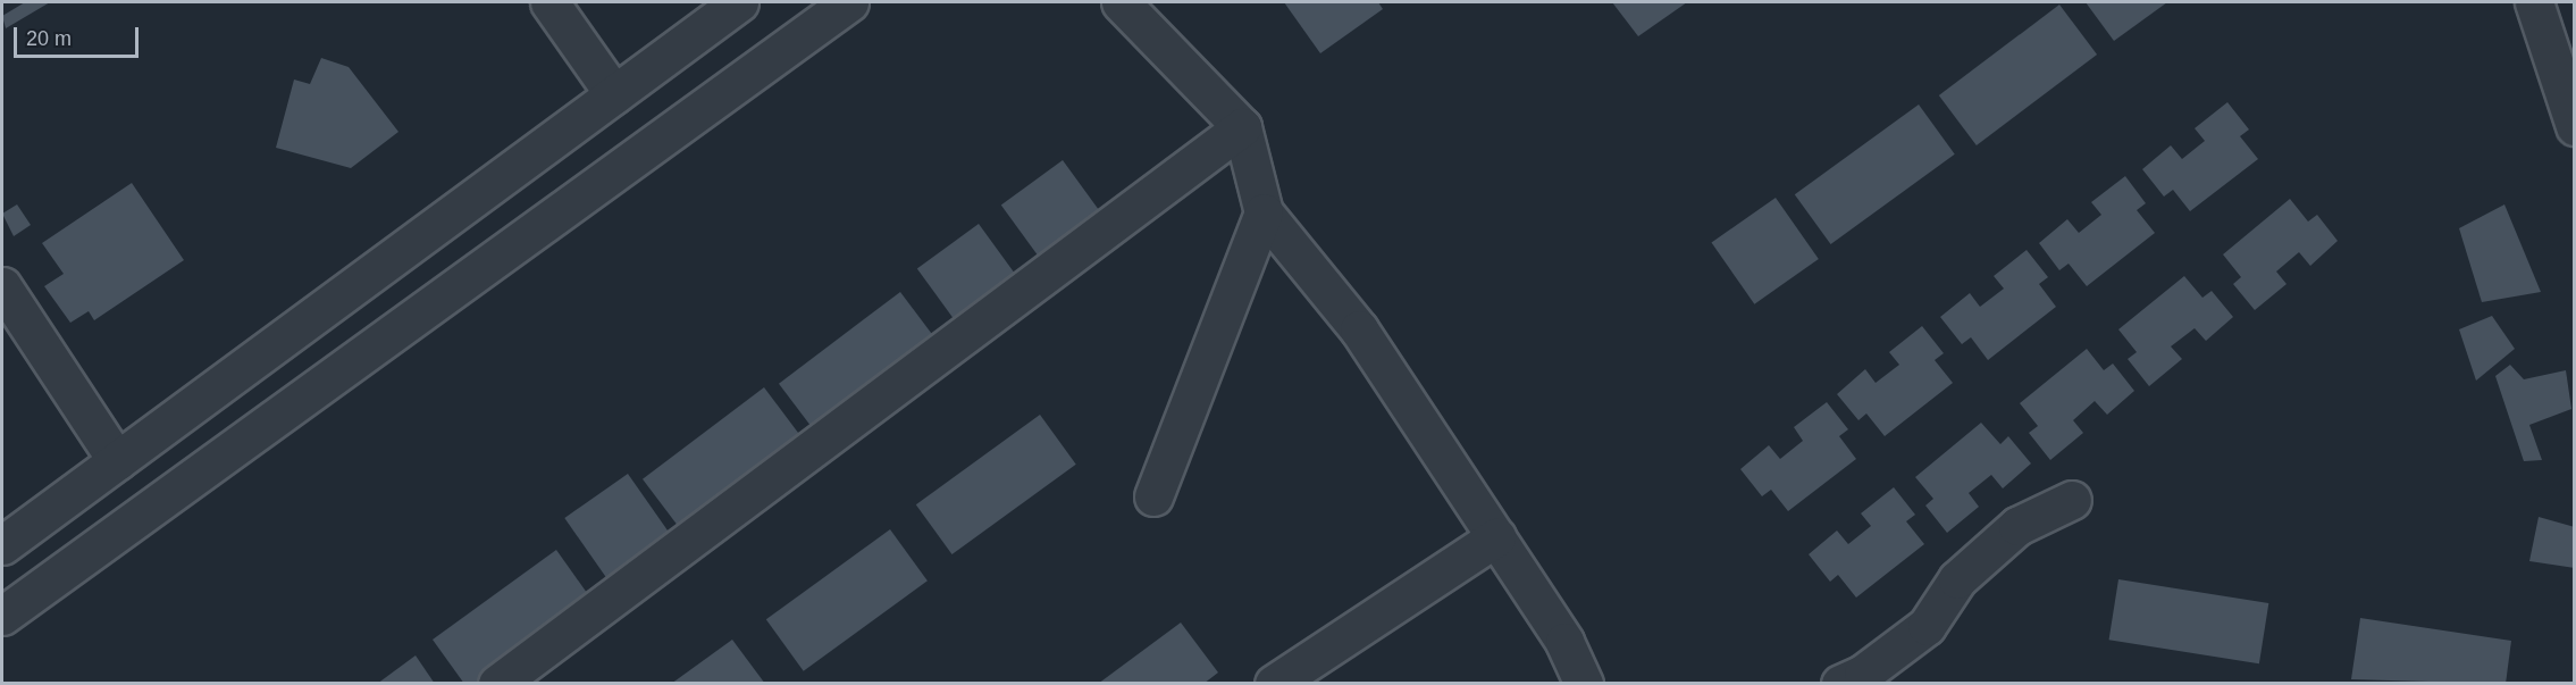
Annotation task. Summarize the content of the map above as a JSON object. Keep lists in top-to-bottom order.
{
  "scale_bar": "20 m"
}
